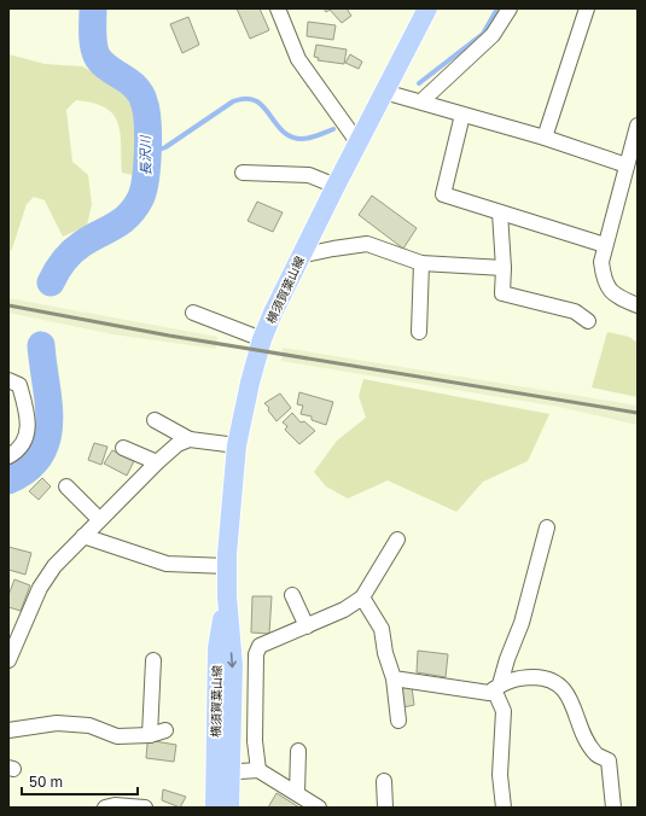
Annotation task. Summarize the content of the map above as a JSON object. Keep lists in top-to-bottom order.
{
  "streets": {
    "main road": ["横須賀葉山線"]
  },
  "water": ["長沢川"],
  "scale_bar": "50 m"
}
